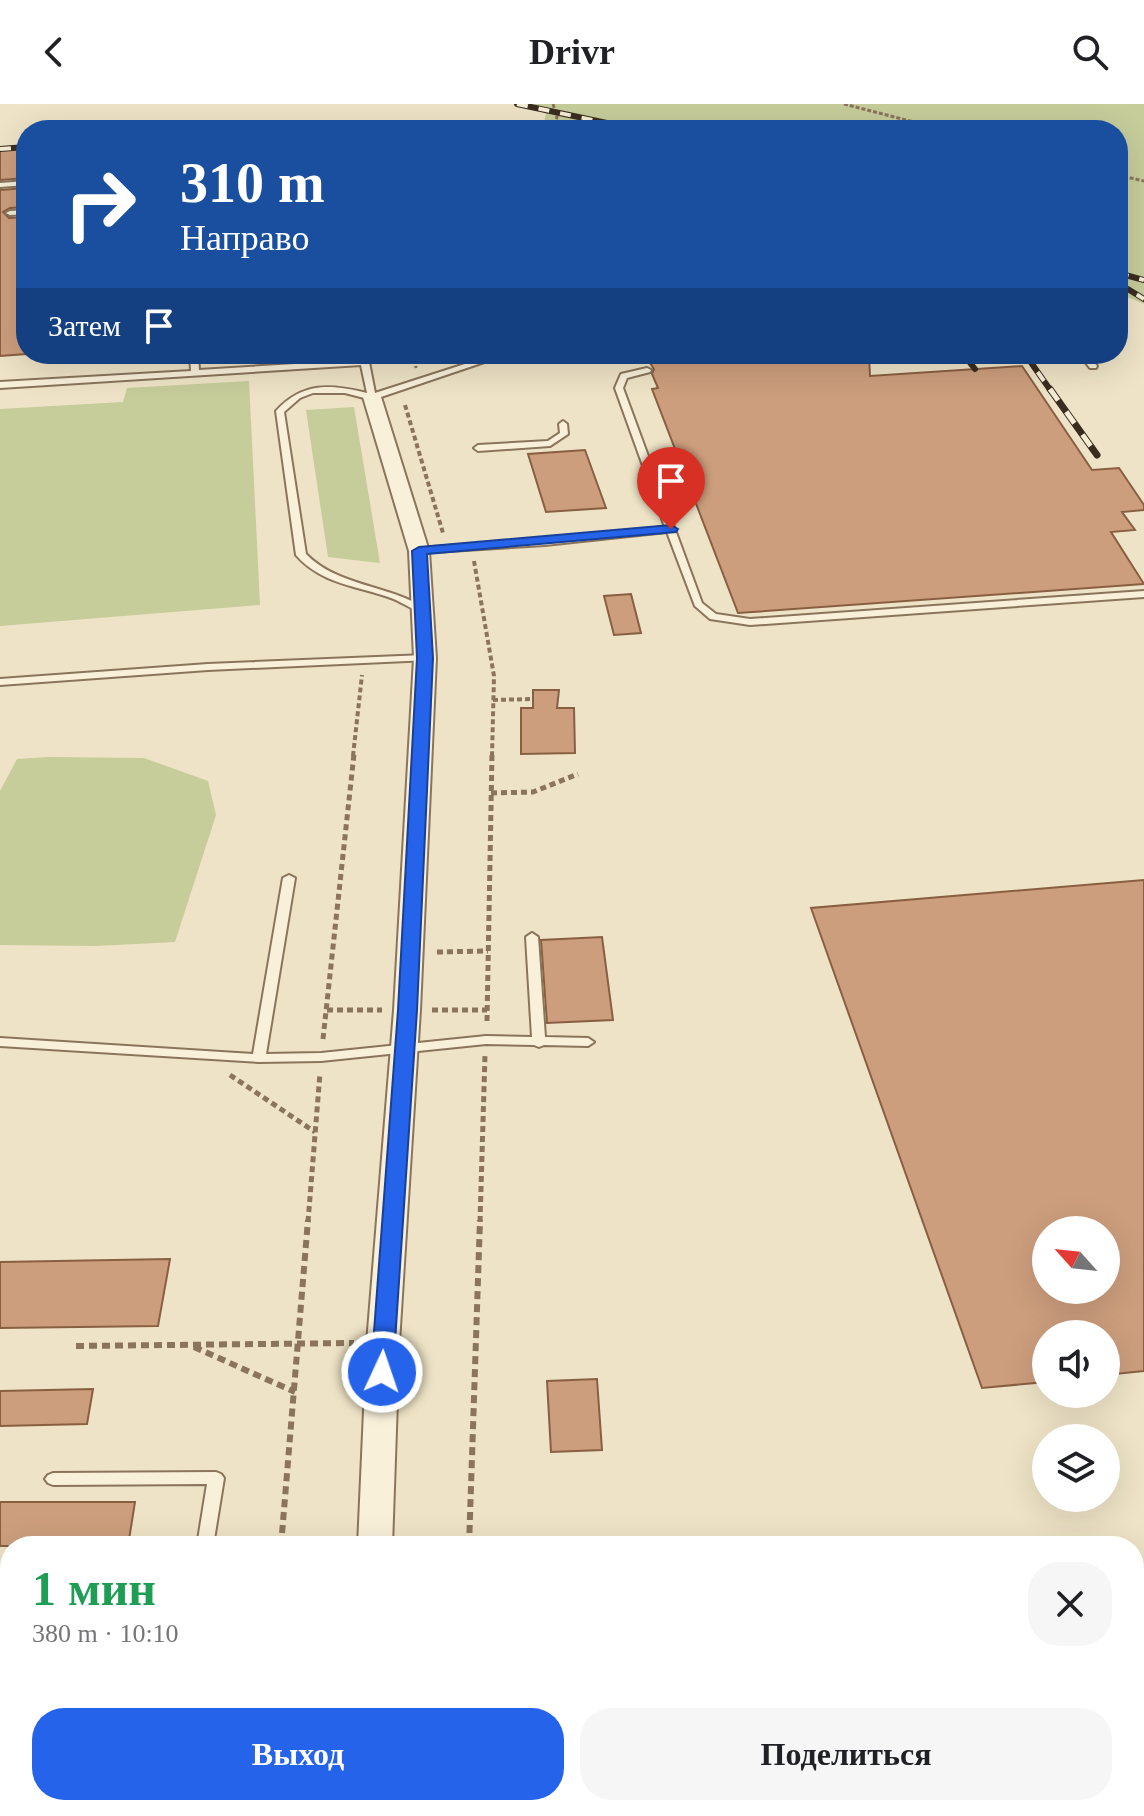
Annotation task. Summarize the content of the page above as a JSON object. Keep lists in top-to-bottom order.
{
  "north": "top left",
  "page": {
    "header": "Drivr",
    "turn": ["310 m", "Направо"],
    "then": "Затем",
    "heading": ["1 мин", "380 m · 10:10"],
    "buttons": ["Выход", "Поделиться"]
  }
}
